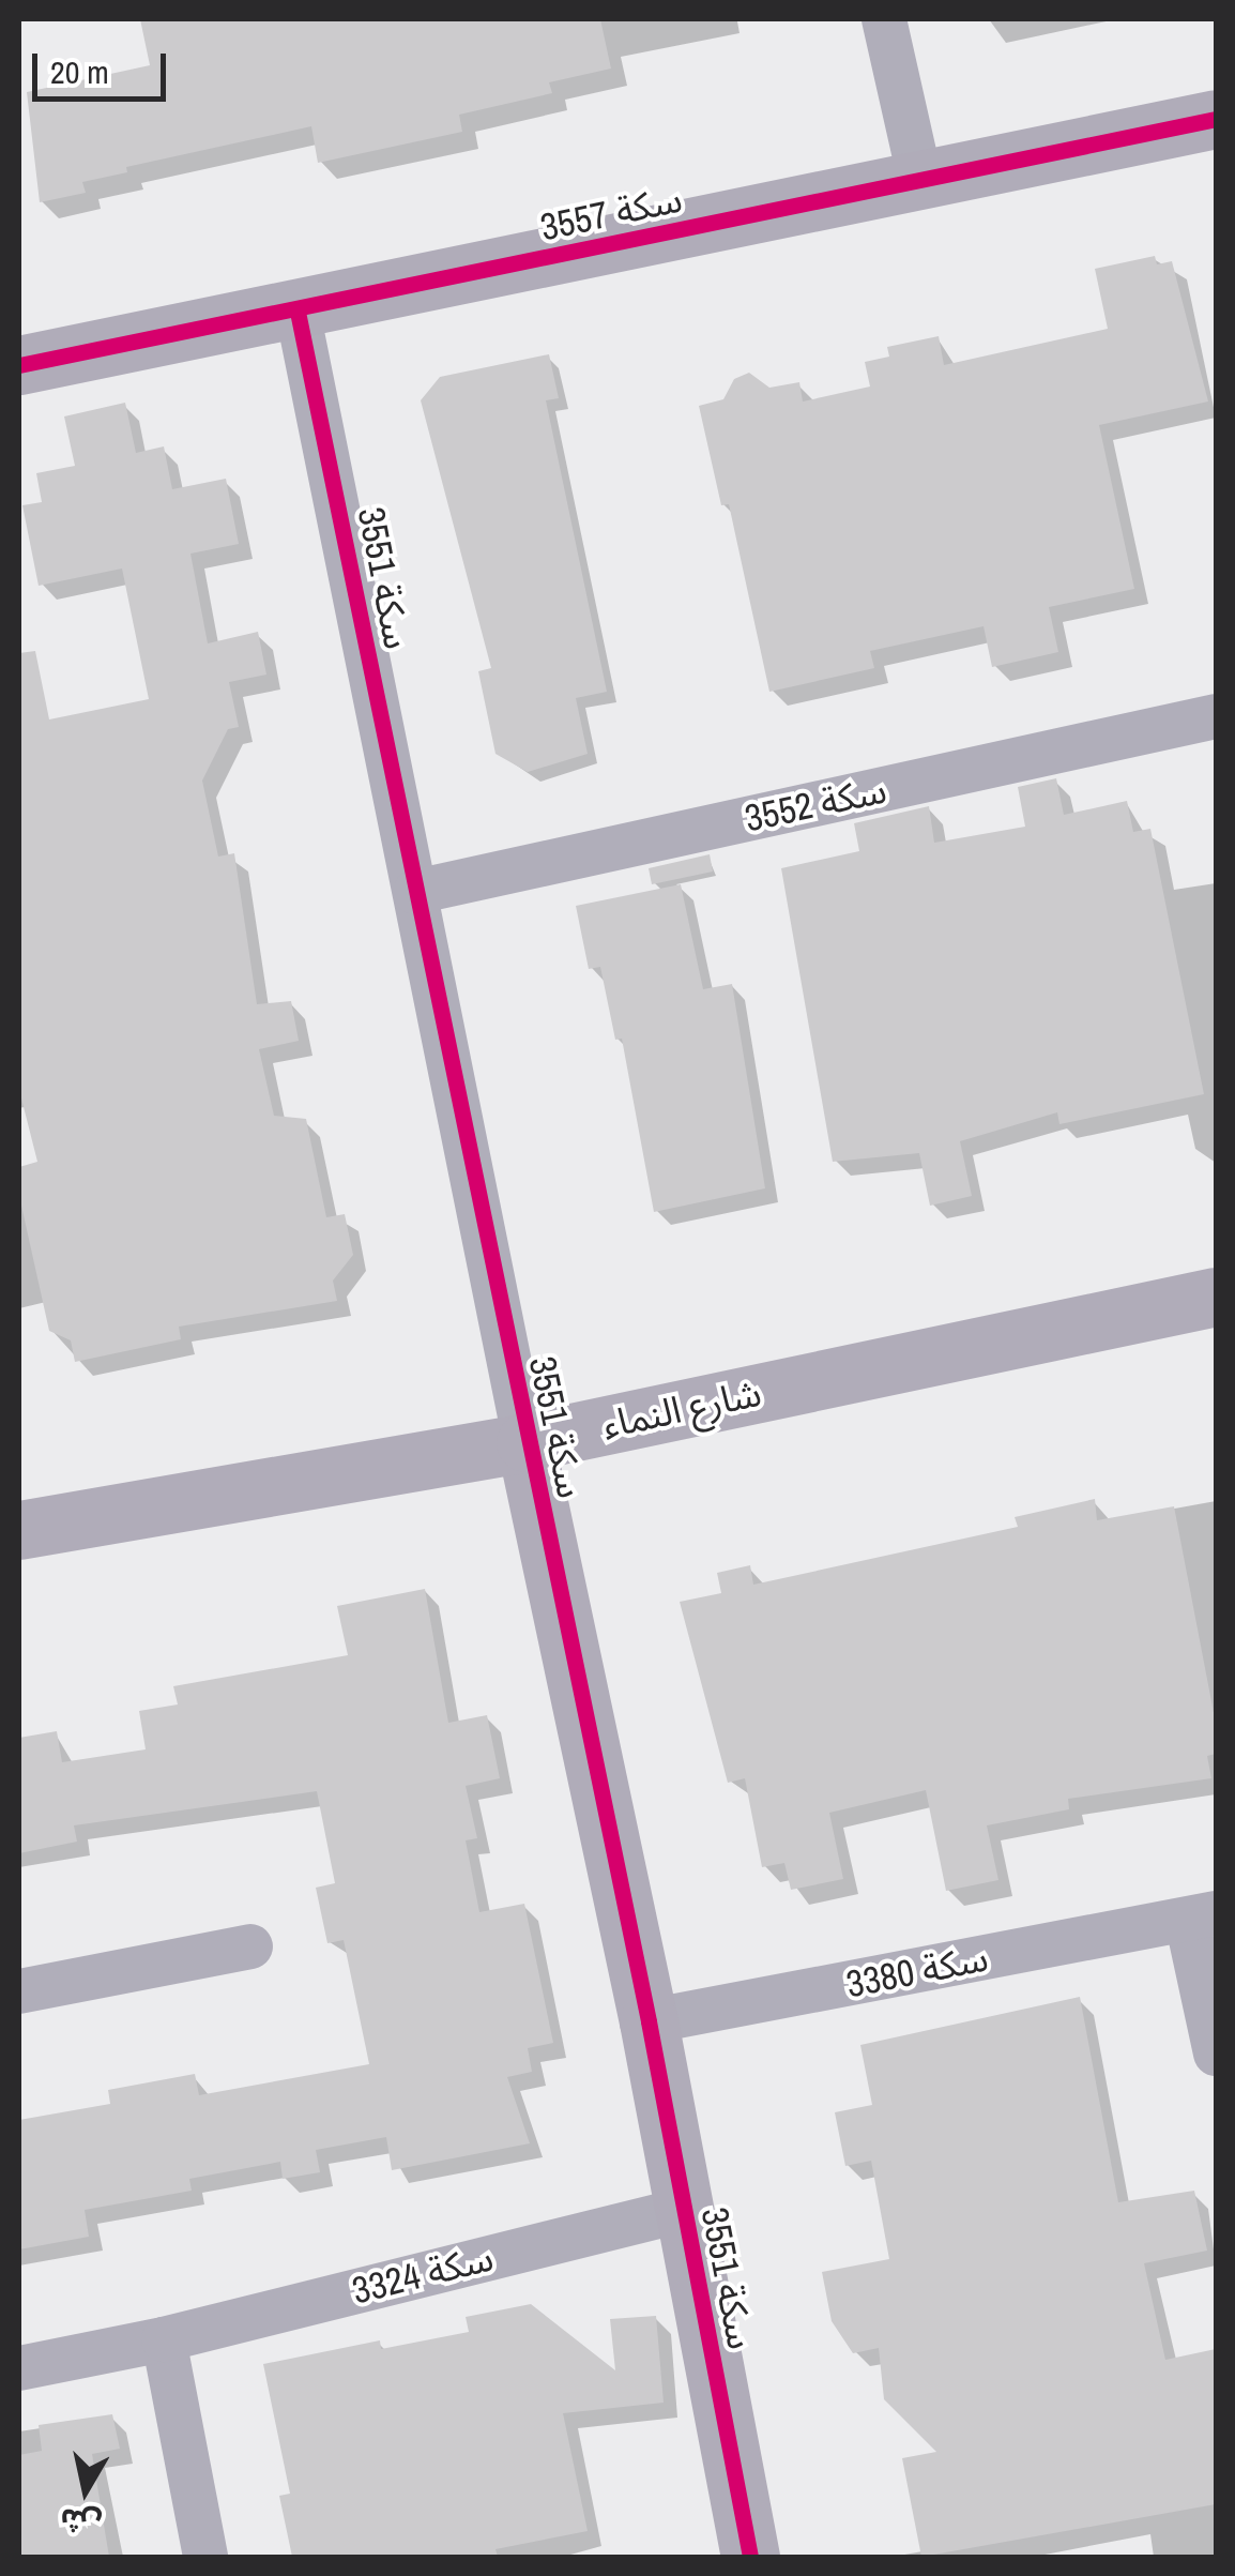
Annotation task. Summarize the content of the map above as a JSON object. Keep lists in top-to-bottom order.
{
  "streets": {
    "street": [
      "سكة 3557",
      "سكة 3551",
      "سكة 3552",
      "شارع النماء",
      "سكة 3380",
      "سكة 3324"
    ]
  },
  "crossings": [
    ["سكة 3557", "سكة 3551"],
    ["سكة 3551", "سكة 3552"],
    ["سكة 3551", "شارع النماء"],
    ["سكة 3551", "سكة 3380"],
    ["سكة 3551", "سكة 3324"]
  ],
  "scale_bar": "20 m",
  "north": "bottom"
}
